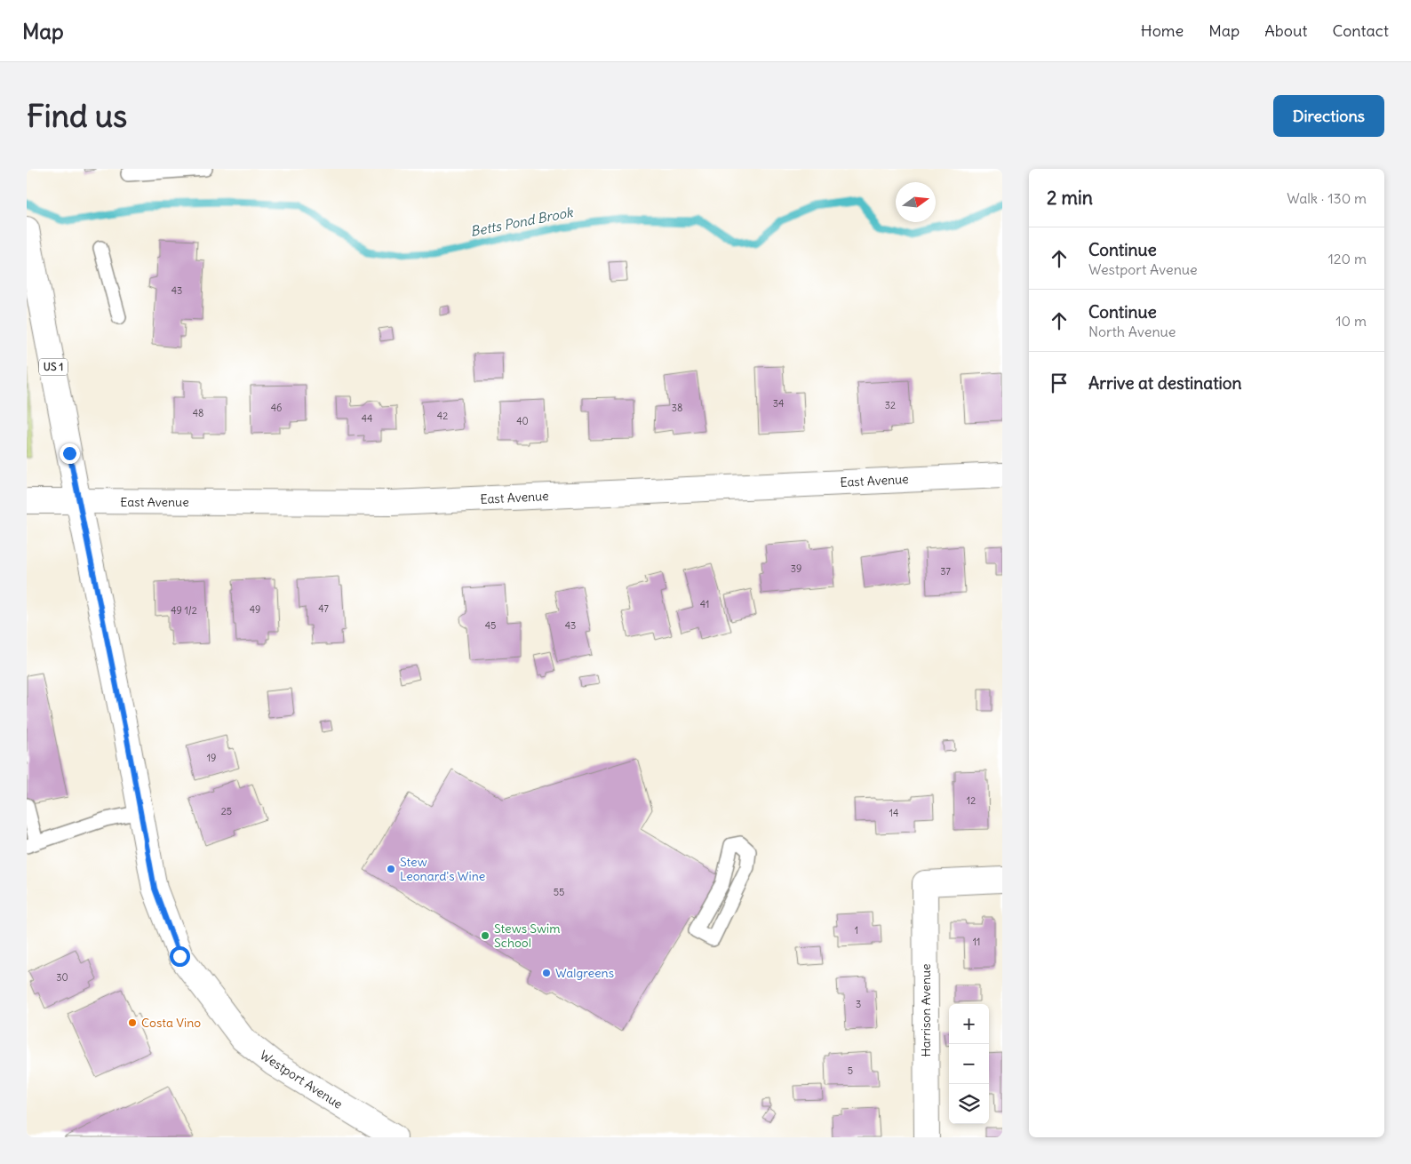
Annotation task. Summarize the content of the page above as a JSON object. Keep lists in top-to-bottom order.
{
  "streets": {
    "main road": [
      "US 1",
      "East Avenue",
      "Harrison Avenue",
      "Westport Avenue"
    ]
  },
  "crossings": [
    ["US 1", "East Avenue"],
    ["US 1", "Westport Avenue"],
    ["East Avenue", "Westport Avenue"]
  ],
  "water": ["Betts Pond Brook"],
  "places": [
    "Stew Leonard's Wine",
    "Stews Swim School",
    "Walgreens",
    "Costa Vino"
  ],
  "house_numbers": [
    "43",
    "34",
    "32",
    "46",
    "38",
    "48",
    "42",
    "44",
    "40",
    "39",
    "37",
    "41",
    "47",
    "49",
    "49 1/2",
    "45",
    "43",
    "19",
    "12",
    "25",
    "14",
    "55",
    "1",
    "11",
    "30",
    "3",
    "5"
  ],
  "north": "right",
  "page": {
    "header": "Map",
    "nav": [
      "Home",
      "Map",
      "About",
      "Contact"
    ],
    "buttons": "Directions",
    "title": "Find us",
    "heading": ["2 min", "Walk · 130 m"],
    "list": [
      ["Continue", "Westport Avenue", "120 m"],
      ["Continue", "North Avenue", "10 m"],
      "Arrive at destination"
    ],
    "map_buttons": ["+", "−"]
  }
}
